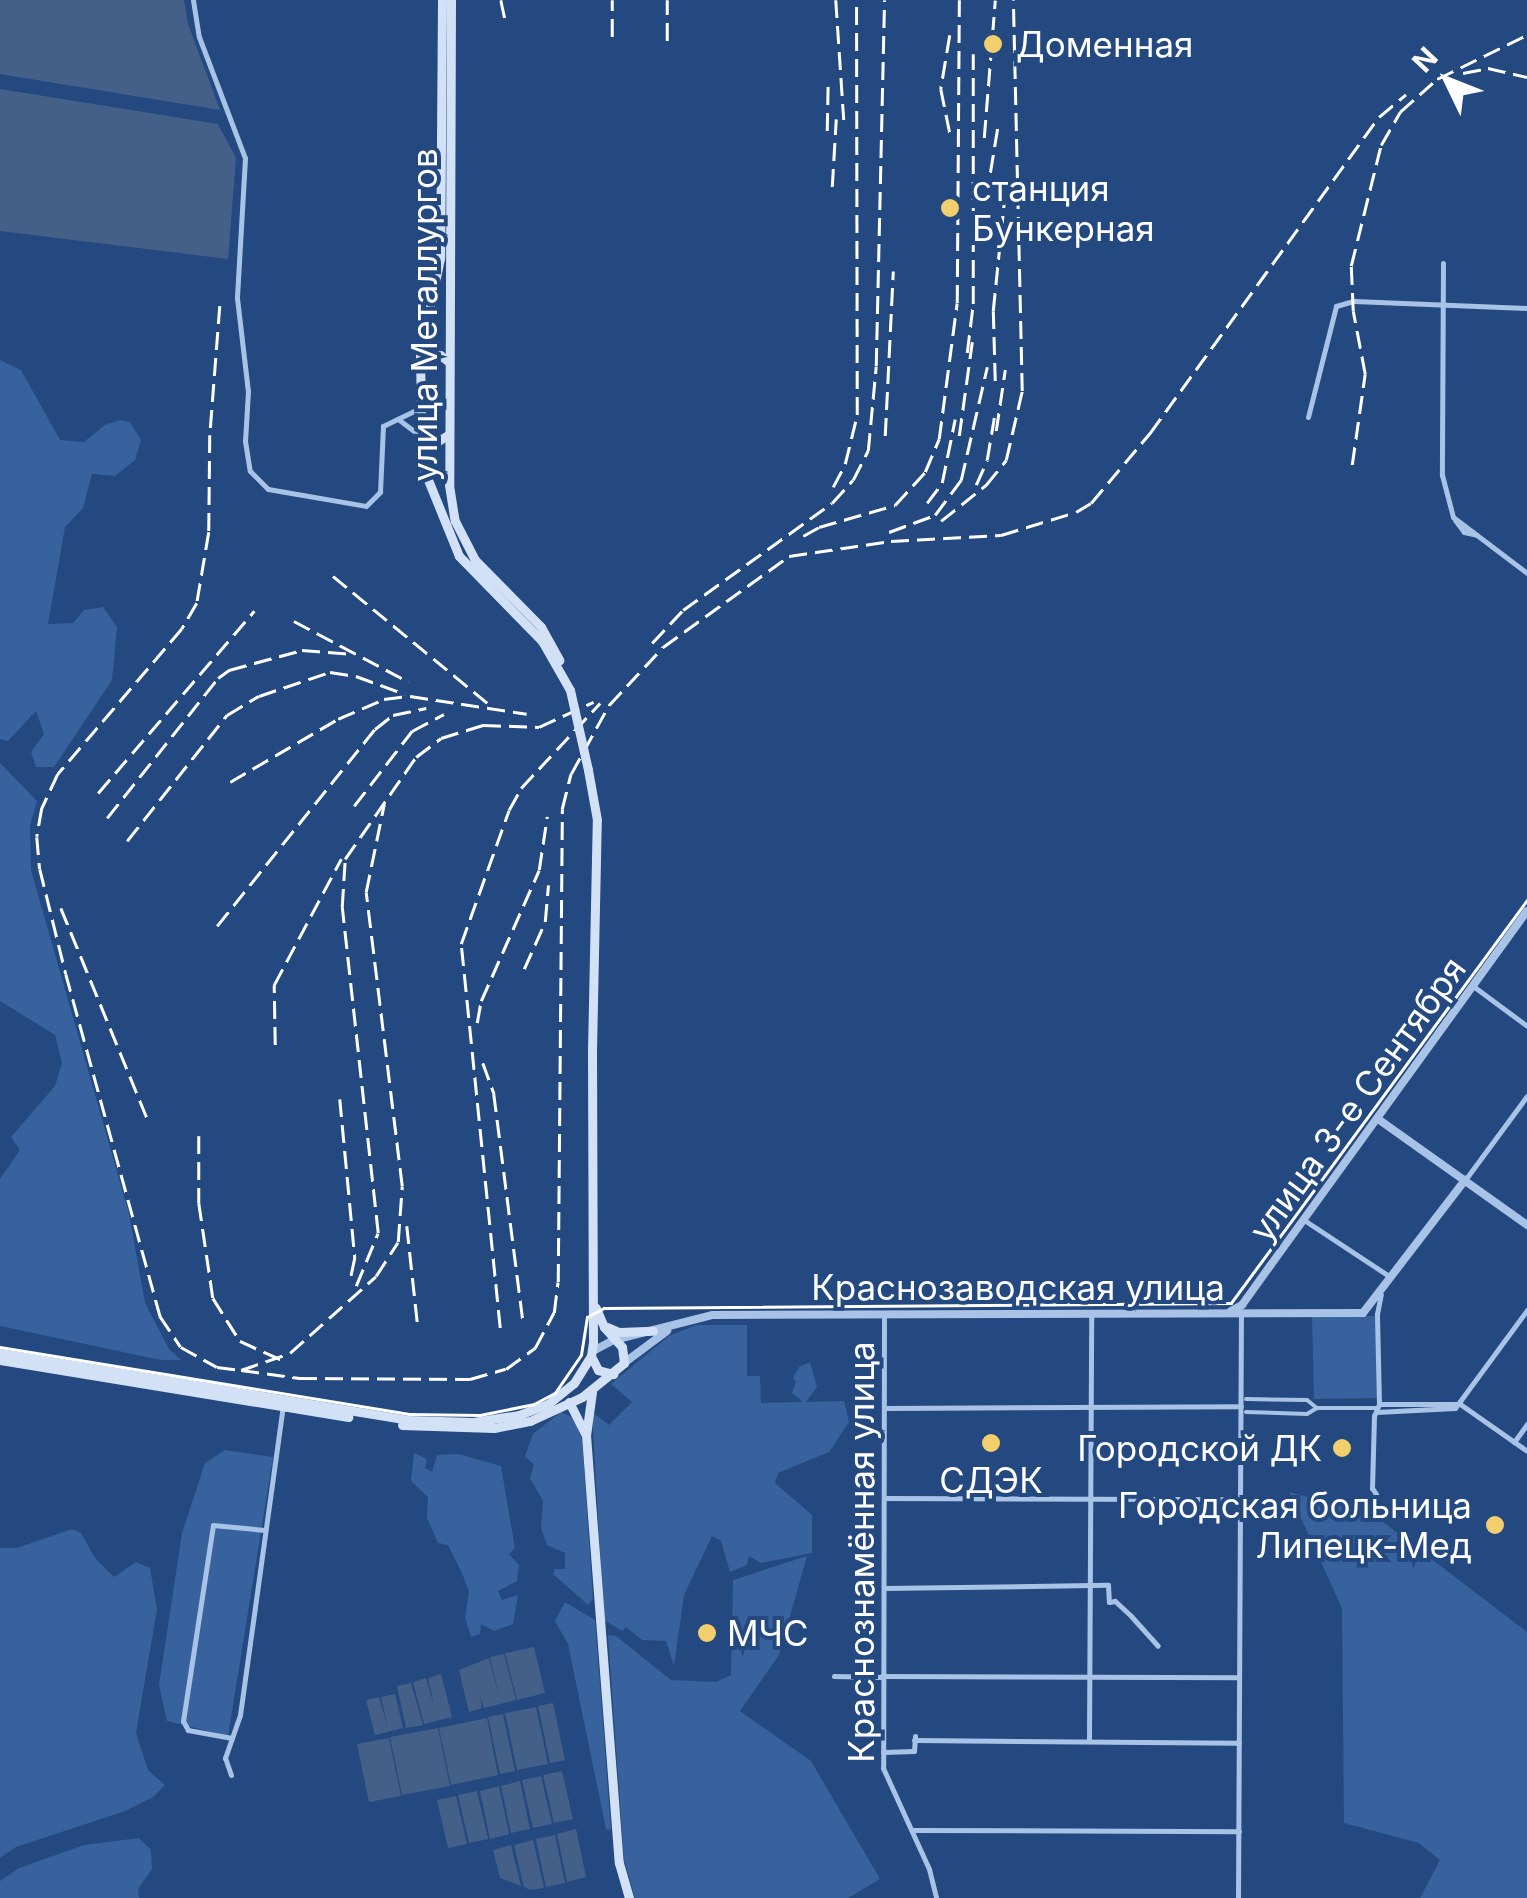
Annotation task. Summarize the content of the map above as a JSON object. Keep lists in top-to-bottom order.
{
  "streets": {
    "main road": ["улица Металлургов"],
    "street": ["улица 3-е Сентября", "Краснозаводская улица", "Краснознамённая улица"]
  },
  "crossings": [
    ["улица 3-е Сентября", "Краснозаводская улица"],
    ["Краснозаводская улица", "Краснознамённая улица"]
  ],
  "places": [
    "Доменная",
    "станция Бункерная",
    "СДЭК",
    "Городской ДК",
    "Городская больница Липецк-Мед",
    "МЧС"
  ],
  "north": "top left"
}
